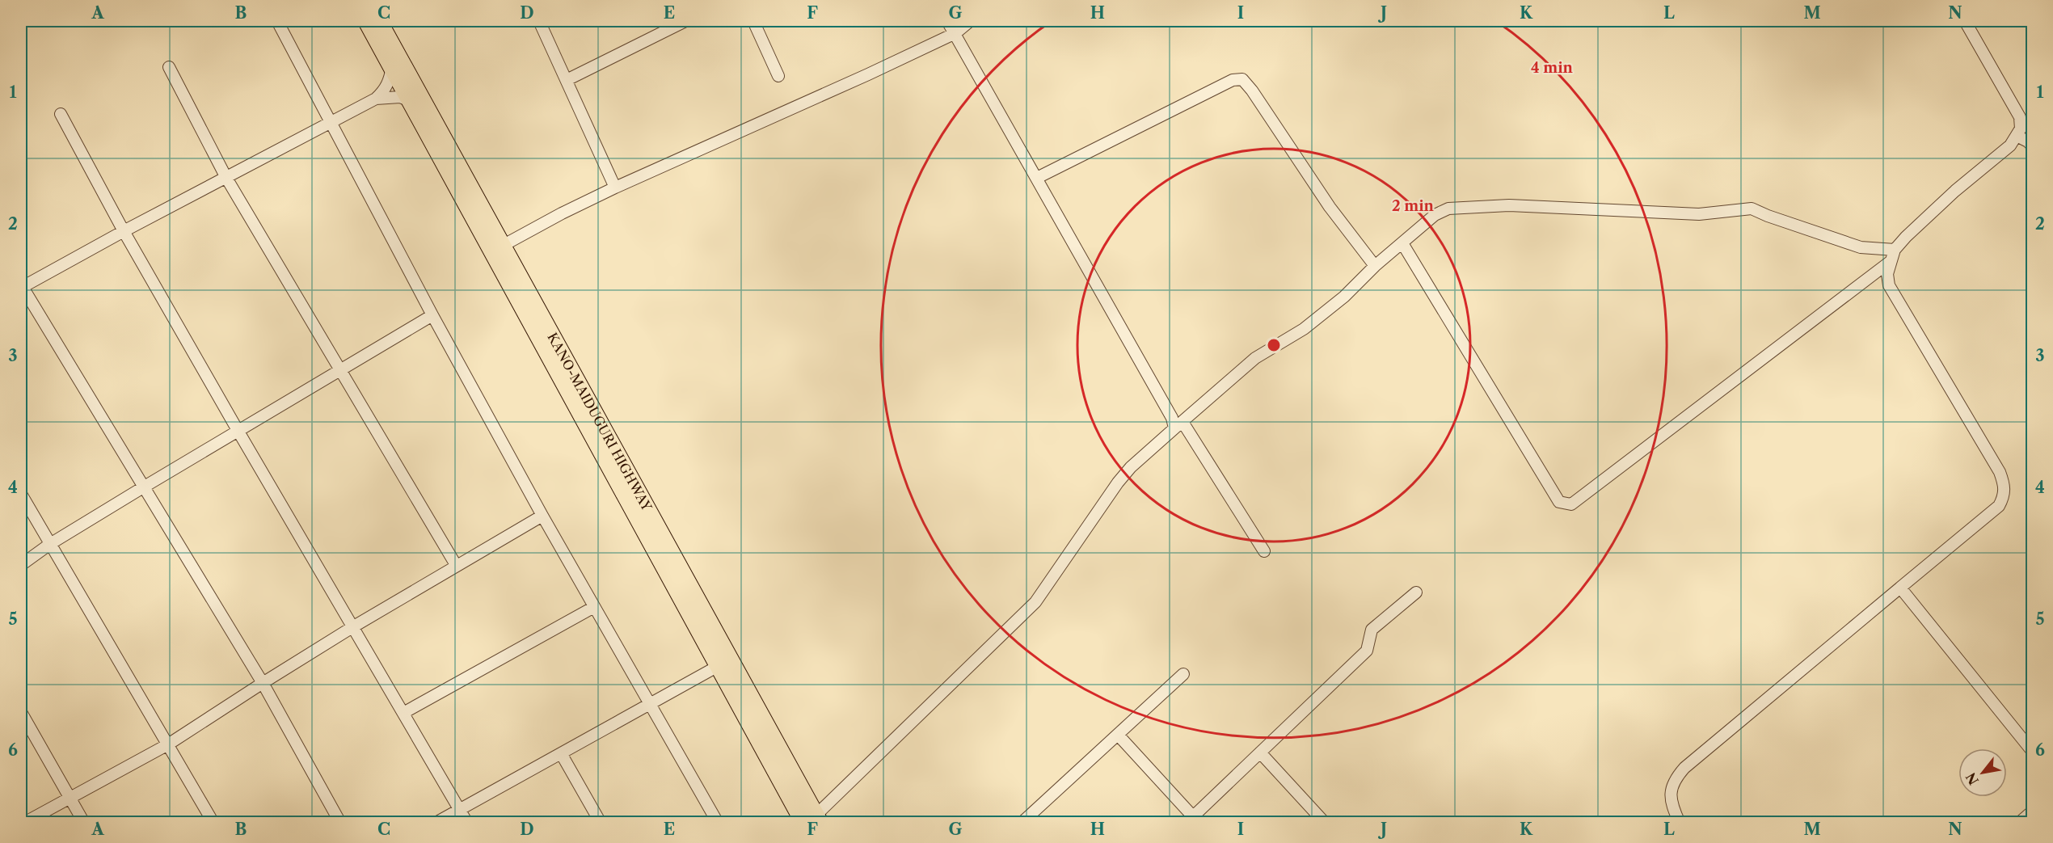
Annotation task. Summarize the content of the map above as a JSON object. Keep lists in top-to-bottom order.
{
  "streets": {
    "highway": ["KANO-MAIDUGURI HIGHWAY"]
  },
  "north": "bottom left",
  "grid": {
    "columns": [
      "A",
      "B",
      "C",
      "D",
      "E",
      "F",
      "G",
      "H",
      "I",
      "J",
      "K",
      "L",
      "M",
      "N"
    ],
    "rows": [
      "1",
      "2",
      "3",
      "4",
      "5",
      "6"
    ]
  },
  "rings": ["4 min", "2 min"]
}
